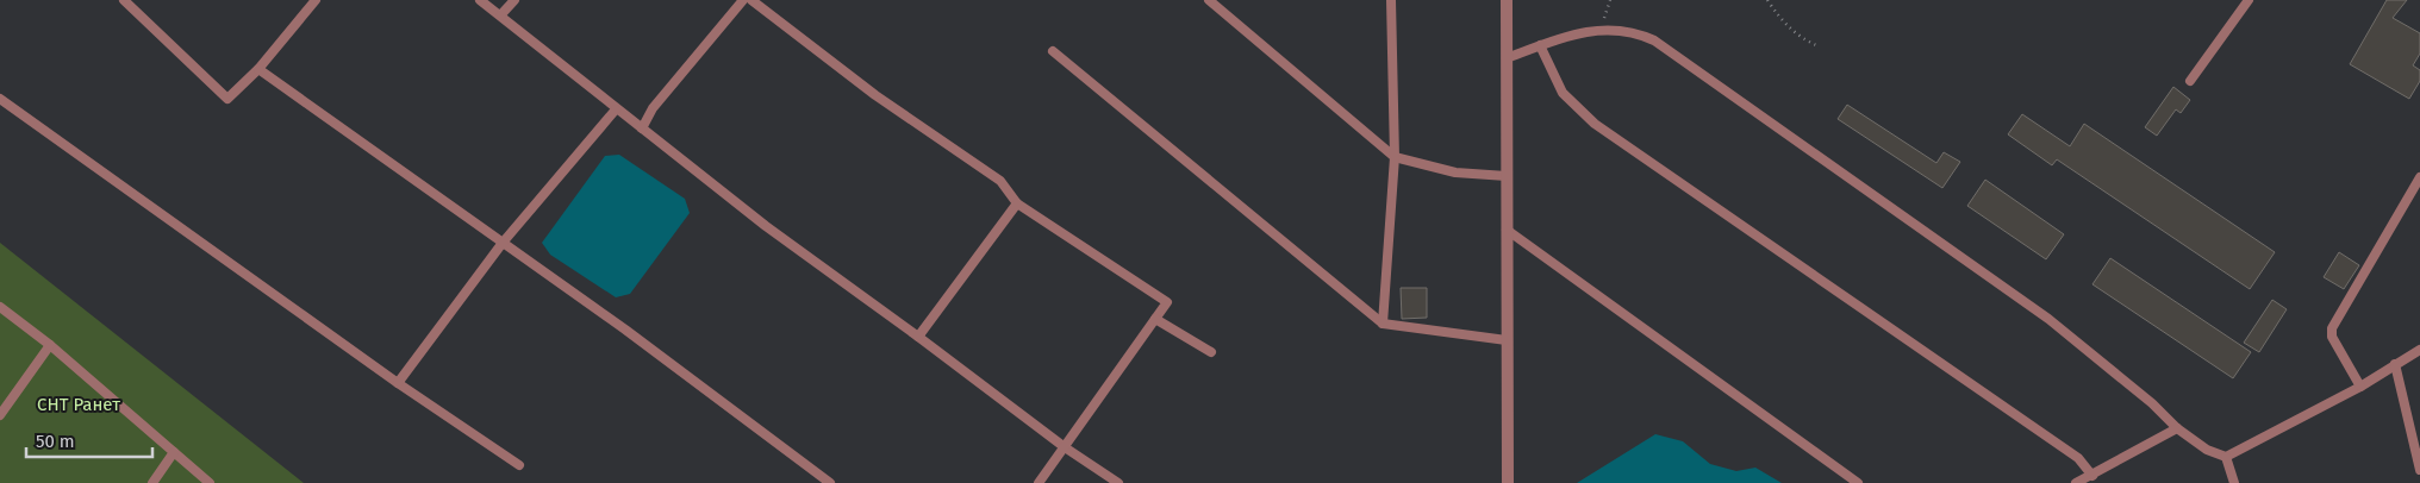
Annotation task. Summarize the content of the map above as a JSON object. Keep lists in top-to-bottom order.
{
  "parks": ["СНТ Ранет"],
  "scale_bar": "50 m"
}
